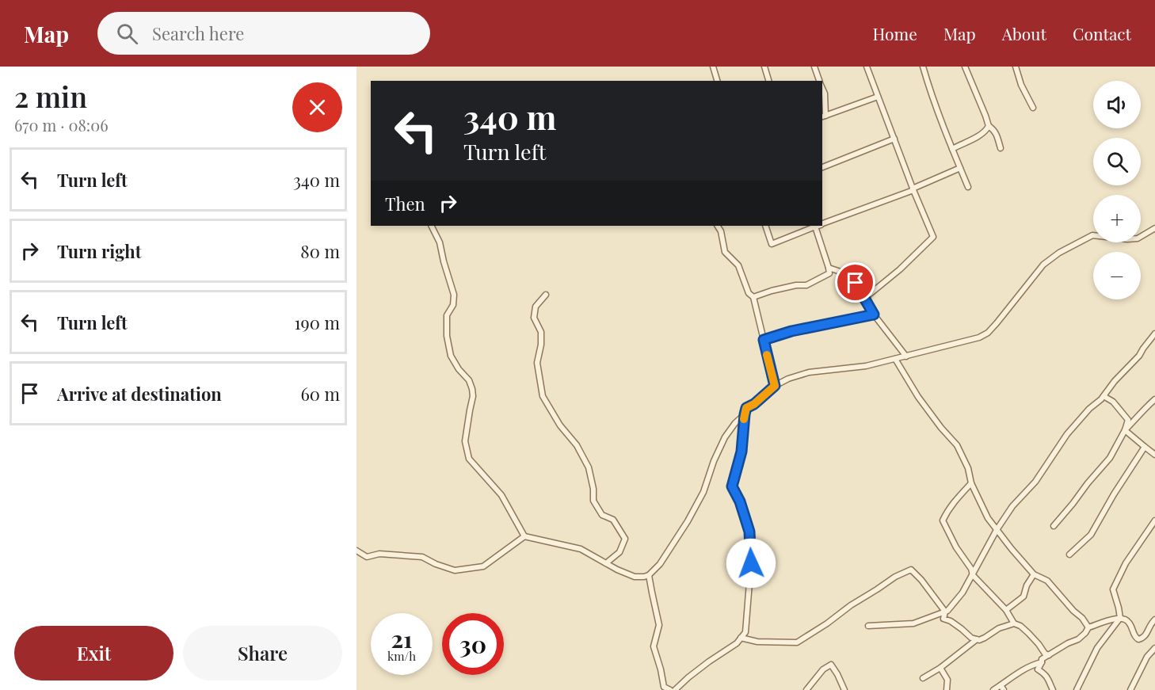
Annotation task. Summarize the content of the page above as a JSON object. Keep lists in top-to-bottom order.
{
  "page": {
    "header": "Map",
    "search": "Search here",
    "nav": [
      "Home",
      "Map",
      "About",
      "Contact"
    ],
    "heading": ["2 min", "670 m · 08:06"],
    "map_buttons": ["+", "−"],
    "turn": ["340 m", "Turn left"],
    "list": [
      {
        "name": "Turn left",
        "value": "340 m"
      },
      {
        "name": "Turn right",
        "value": "80 m"
      },
      {
        "name": "Turn left",
        "value": "190 m"
      },
      {
        "name": "Arrive at destination",
        "value": "60 m"
      }
    ],
    "then": "Then",
    "speed": "21 km/h",
    "limit": "30",
    "buttons": ["Exit", "Share"]
  }
}
